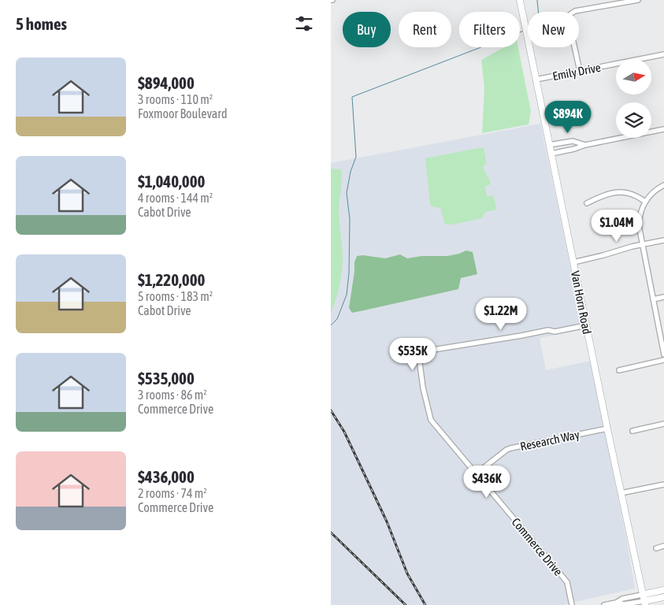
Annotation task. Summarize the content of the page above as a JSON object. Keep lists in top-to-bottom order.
{
  "streets": {
    "main road": ["Van Horn Road"],
    "street": ["Emily Drive", "Research Way", "Commerce Drive"]
  },
  "crossings": [
    ["Emily Drive", "Van Horn Road"],
    ["Van Horn Road", "Research Way"],
    ["Van Horn Road", "Commerce Drive"],
    ["Research Way", "Commerce Drive"]
  ],
  "north": "right",
  "page": {
    "heading": "5 homes",
    "chip": [
      "Buy",
      "Rent",
      "Filters",
      "New"
    ],
    "list": [
      {
        "name": "$894,000",
        "note": "3 rooms · 110 m² · Foxmoor Boulevard"
      },
      {
        "name": "$1,040,000",
        "note": "4 rooms · 144 m² · Cabot Drive"
      },
      {
        "name": "$1,220,000",
        "note": "5 rooms · 183 m² · Cabot Drive"
      },
      {
        "name": "$535,000",
        "note": "3 rooms · 86 m² · Commerce Drive"
      },
      {
        "name": "$436,000",
        "note": "2 rooms · 74 m² · Commerce Drive"
      }
    ],
    "price": [
      "$894K",
      "$1.04M",
      "$1.22M",
      "$535K",
      "$436K"
    ]
  }
}
